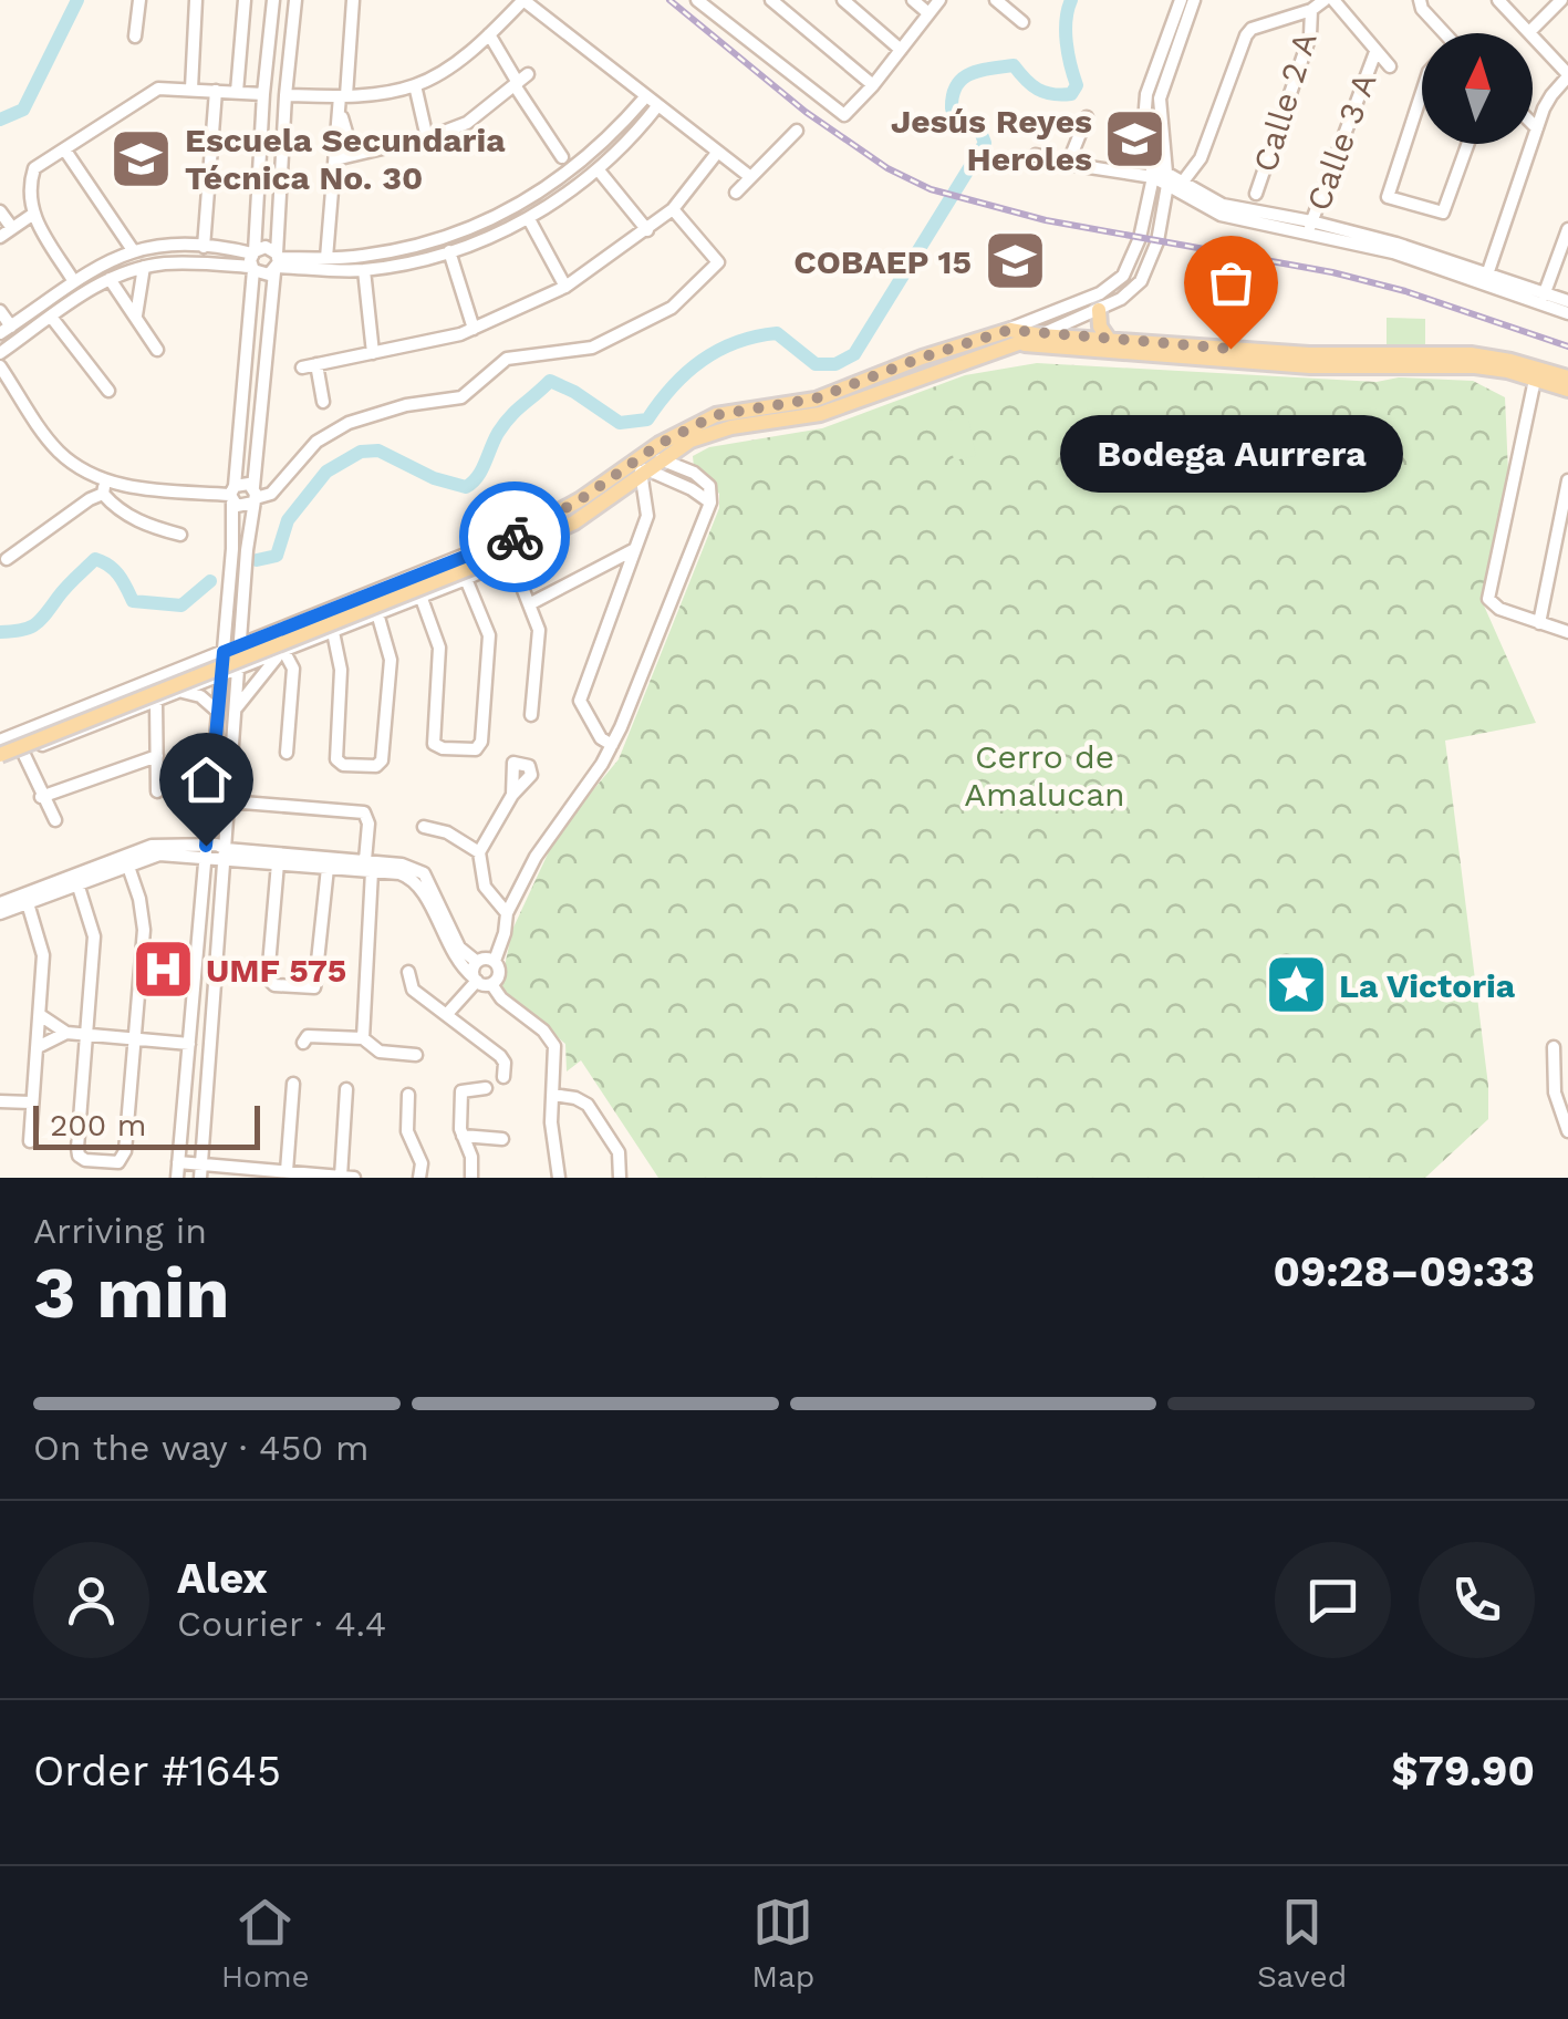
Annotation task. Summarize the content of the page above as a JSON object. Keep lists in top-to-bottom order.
{
  "streets": {
    "street": ["Calle 2 A", "Calle 3 A"]
  },
  "parks": ["Cerro de Amalucan"],
  "places": {
    "school or university": ["Jesús Reyes Heroles", "Escuela Secundaria Técnica No. 30", "COBAEP 15"],
    "other": ["Bodega Aurrera"],
    "hospital": ["UMF 575"],
    "place": ["La Victoria"]
  },
  "scale_bar": "200 m",
  "north": "top",
  "page": {
    "bubble": "Bodega Aurrera",
    "scale": "200 m",
    "heading": ["3 min", "Arriving in", "09:28–09:33"],
    "panel": [
      "Alex",
      "Courier · 4.4",
      "Order #1645",
      "$79.90"
    ],
    "bar": "On the way · 450 m",
    "tabs": ["Home", "Map", "Saved"]
  }
}
